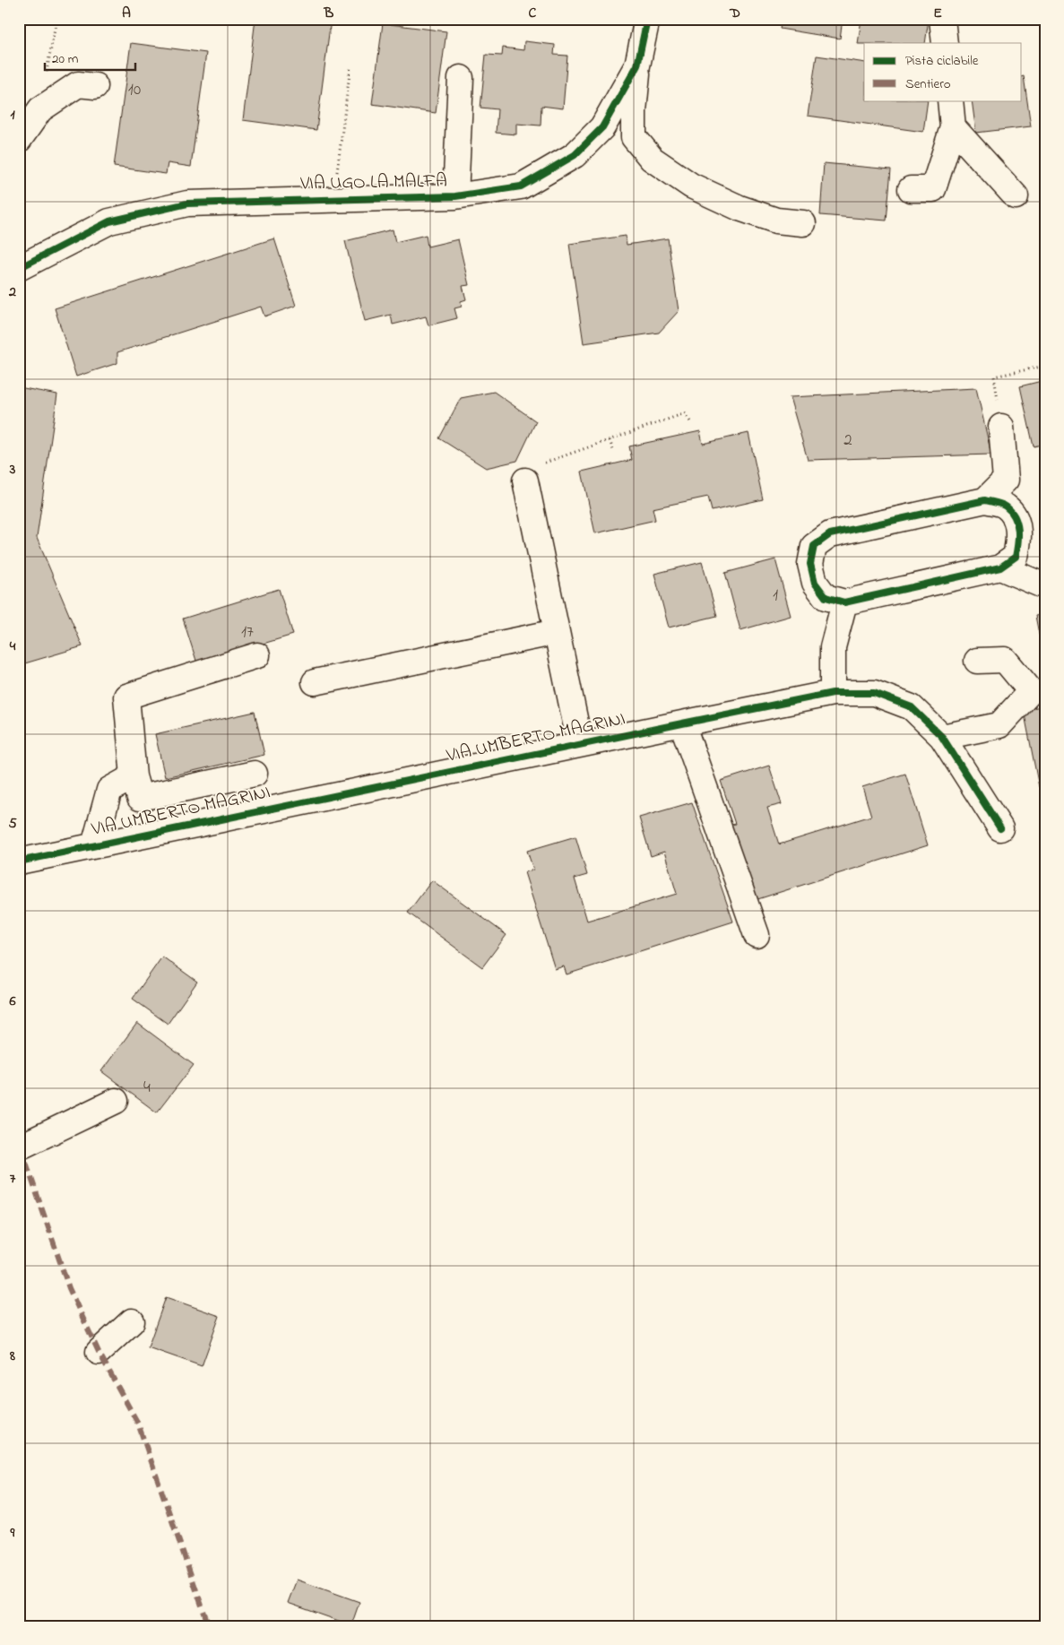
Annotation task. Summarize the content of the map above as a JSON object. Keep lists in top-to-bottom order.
{
  "streets": {
    "street": ["VIA UGO LA MALFA", "VIA UMBERTO MAGRINI"]
  },
  "house_numbers": [
    "10",
    "2",
    "1",
    "17",
    "4"
  ],
  "legend": ["Pista ciclabile", "Sentiero"],
  "scale_bar": "20 m",
  "grid": {
    "columns": [
      "A",
      "B",
      "C",
      "D",
      "E"
    ],
    "rows": [
      "1",
      "2",
      "3",
      "4",
      "5",
      "6",
      "7",
      "8",
      "9"
    ]
  }
}
